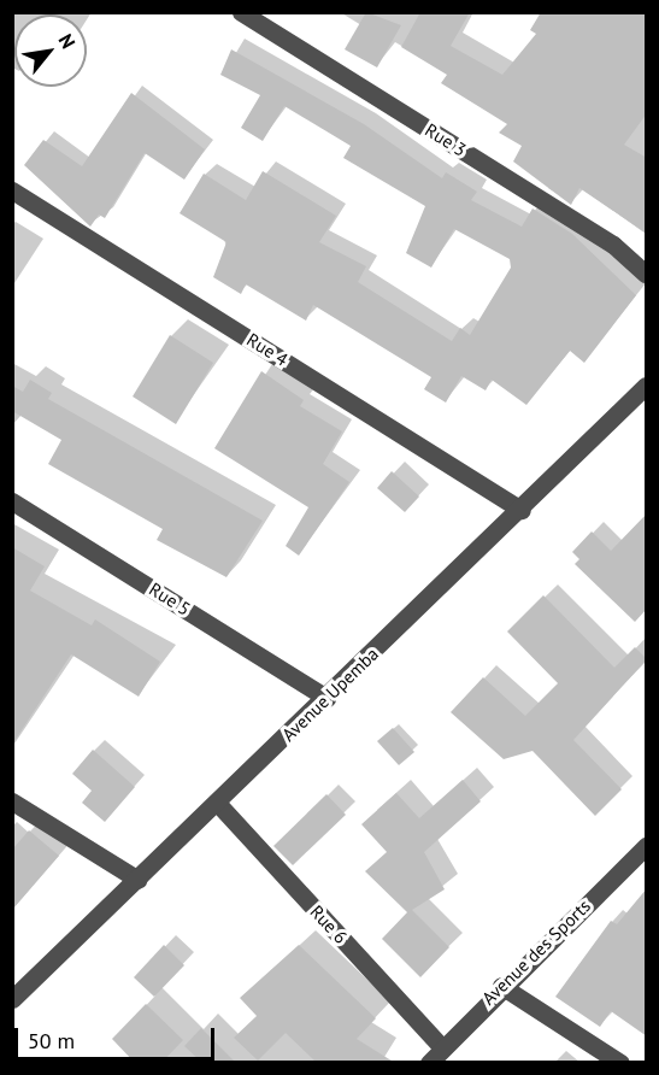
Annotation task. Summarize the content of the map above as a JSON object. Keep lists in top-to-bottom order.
{
  "streets": {
    "street": [
      "Rue 3",
      "Rue 4",
      "Rue 5",
      "Avenue Upemba",
      "Rue 6",
      "Avenue des Sports"
    ]
  },
  "crossings": [
    ["Rue 4", "Avenue Upemba"],
    ["Rue 5", "Avenue Upemba"],
    ["Avenue Upemba", "Rue 6"],
    ["Rue 6", "Avenue des Sports"]
  ],
  "scale_bar": "50 m",
  "north": "top right"
}
